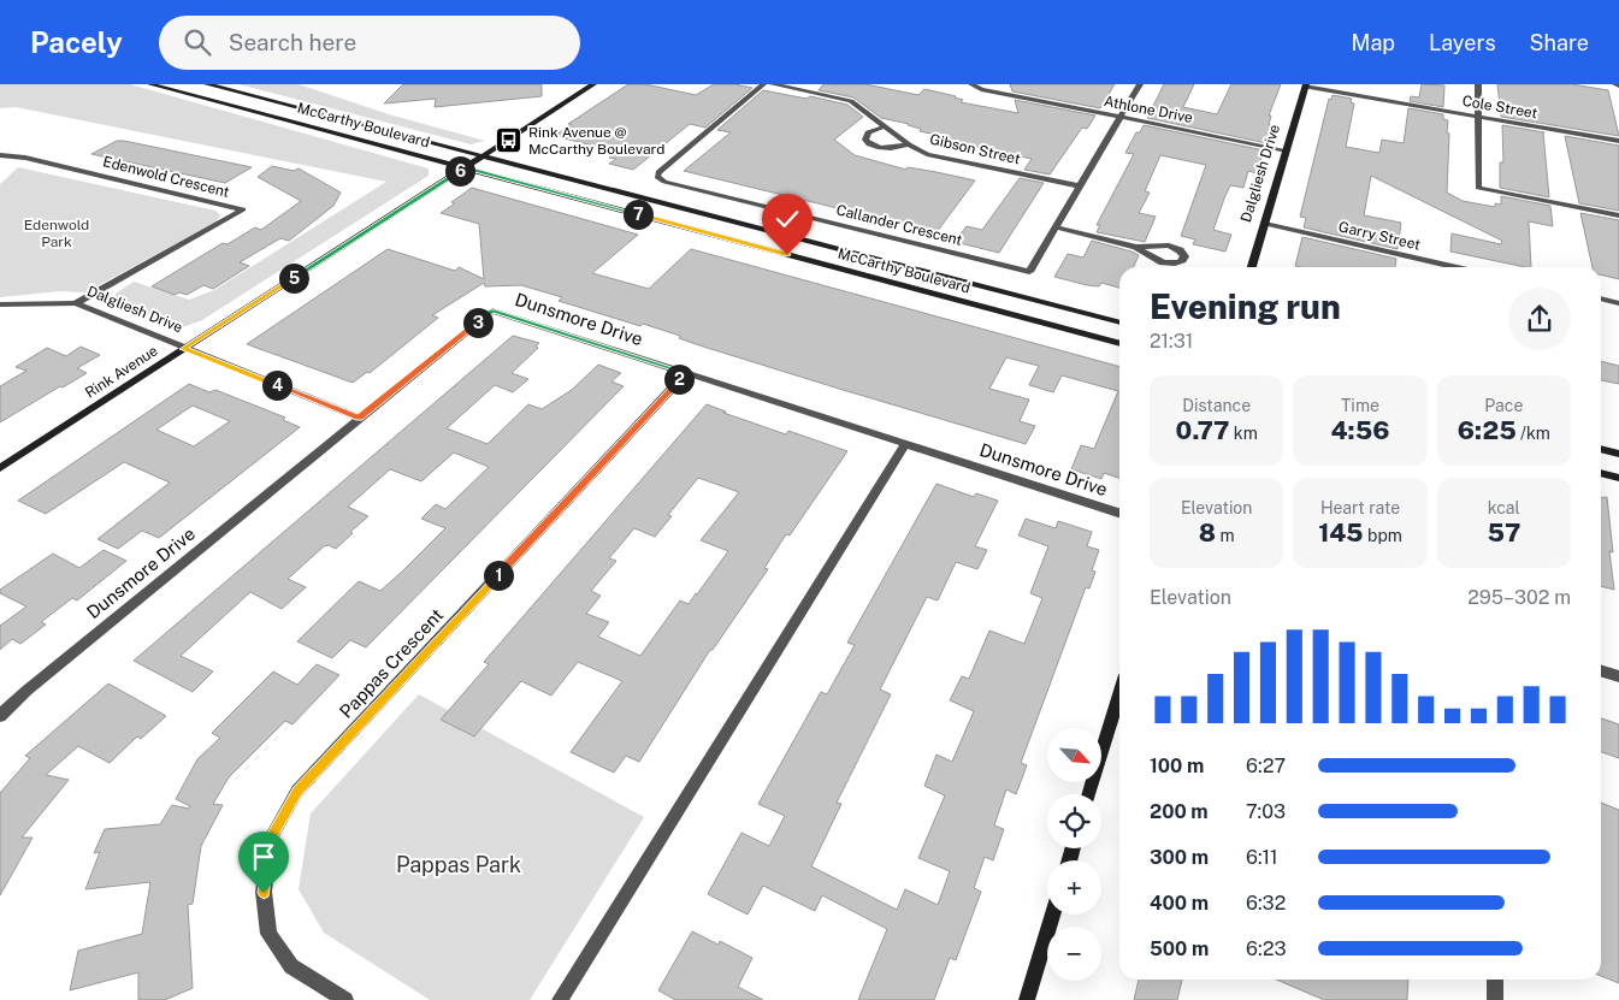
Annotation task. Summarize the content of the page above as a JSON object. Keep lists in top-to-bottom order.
{
  "streets": {
    "main road": ["McCarthy Boulevard", "Dalgliesh Drive", "Rink Avenue"],
    "street": [
      "Cole Street",
      "Athlone Drive",
      "Gibson Street",
      "Edenwold Crescent",
      "Callander Crescent",
      "Garry Street",
      "Dunsmore Drive",
      "Pappas Crescent"
    ]
  },
  "crossings": [
    ["Cole Street", "Dalgliesh Drive"],
    ["Athlone Drive", "Dalgliesh Drive"],
    ["Athlone Drive", "Callander Crescent"],
    ["McCarthy Boulevard", "Rink Avenue"],
    ["Gibson Street", "Callander Crescent"],
    ["Dalgliesh Drive", "Edenwold Crescent"],
    ["Dalgliesh Drive", "Garry Street"],
    ["Dalgliesh Drive", "Dunsmore Drive"],
    ["Dalgliesh Drive", "Rink Avenue"],
    ["Dunsmore Drive", "Pappas Crescent"]
  ],
  "parks": ["Edenwold Park", "Pappas Park"],
  "places": {
    "bus stop": ["Rink Avenue @ McCarthy Boulevard"]
  },
  "north": "bottom right",
  "page": {
    "header": "Pacely",
    "search": "Search here",
    "nav": ["Map", "Layers", "Share"],
    "pins": [
      "6",
      "7",
      "5",
      "3",
      "2",
      "4",
      "1"
    ],
    "heading": ["Evening run", "21:31"],
    "stats": [
      ["Distance", "0.77 km"],
      ["Time", "4:56"],
      ["Pace", "6:25 /km"],
      ["Elevation", "8 m"],
      ["Heart rate", "145 bpm"],
      ["kcal", "57"]
    ],
    "chart": ["Elevation", "295–302 m"],
    "map_buttons": ["+", "−"],
    "list": [
      {
        "name": "100 m",
        "note": "6:27"
      },
      {
        "name": "200 m",
        "note": "7:03"
      },
      {
        "name": "300 m",
        "note": "6:11"
      },
      {
        "name": "400 m",
        "note": "6:32"
      },
      {
        "name": "500 m",
        "note": "6:23"
      }
    ]
  }
}
